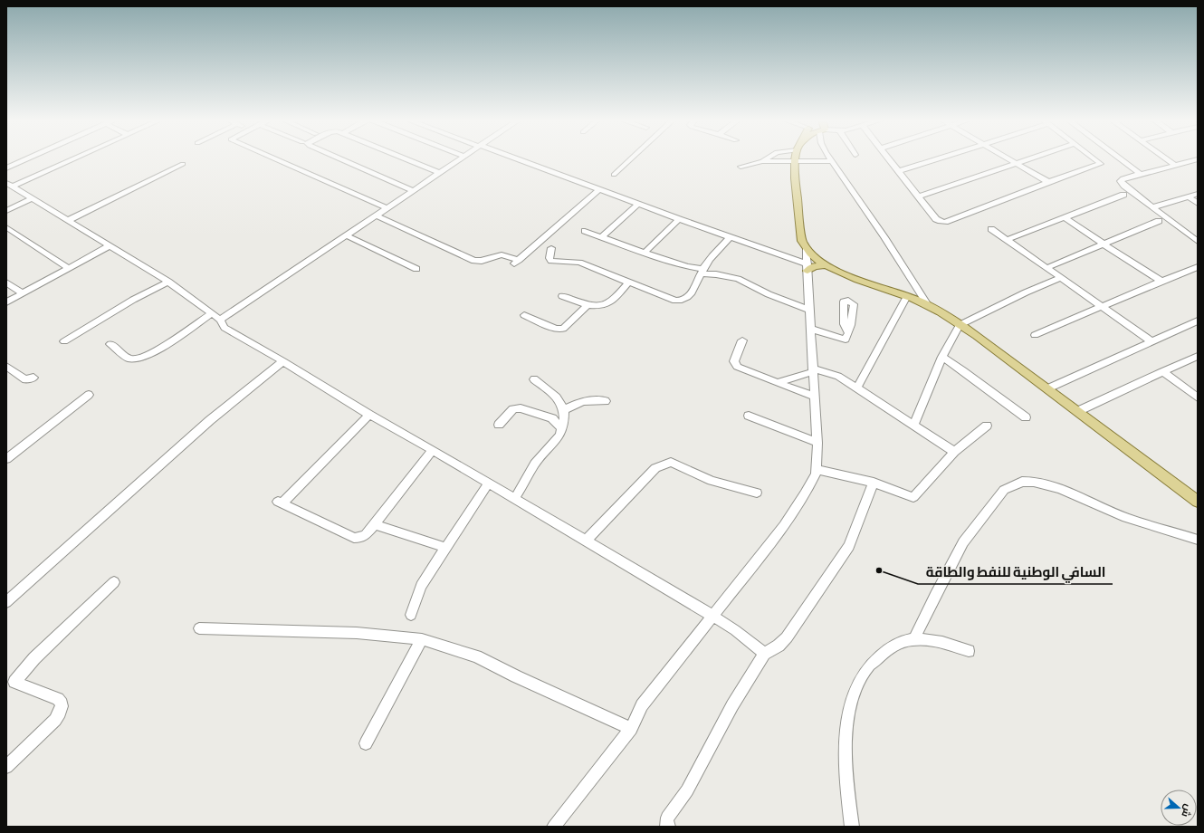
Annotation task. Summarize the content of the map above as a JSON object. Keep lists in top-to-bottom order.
{
  "places": ["السافي الوطنية للنفط والطاقة"],
  "north": "right"
}
